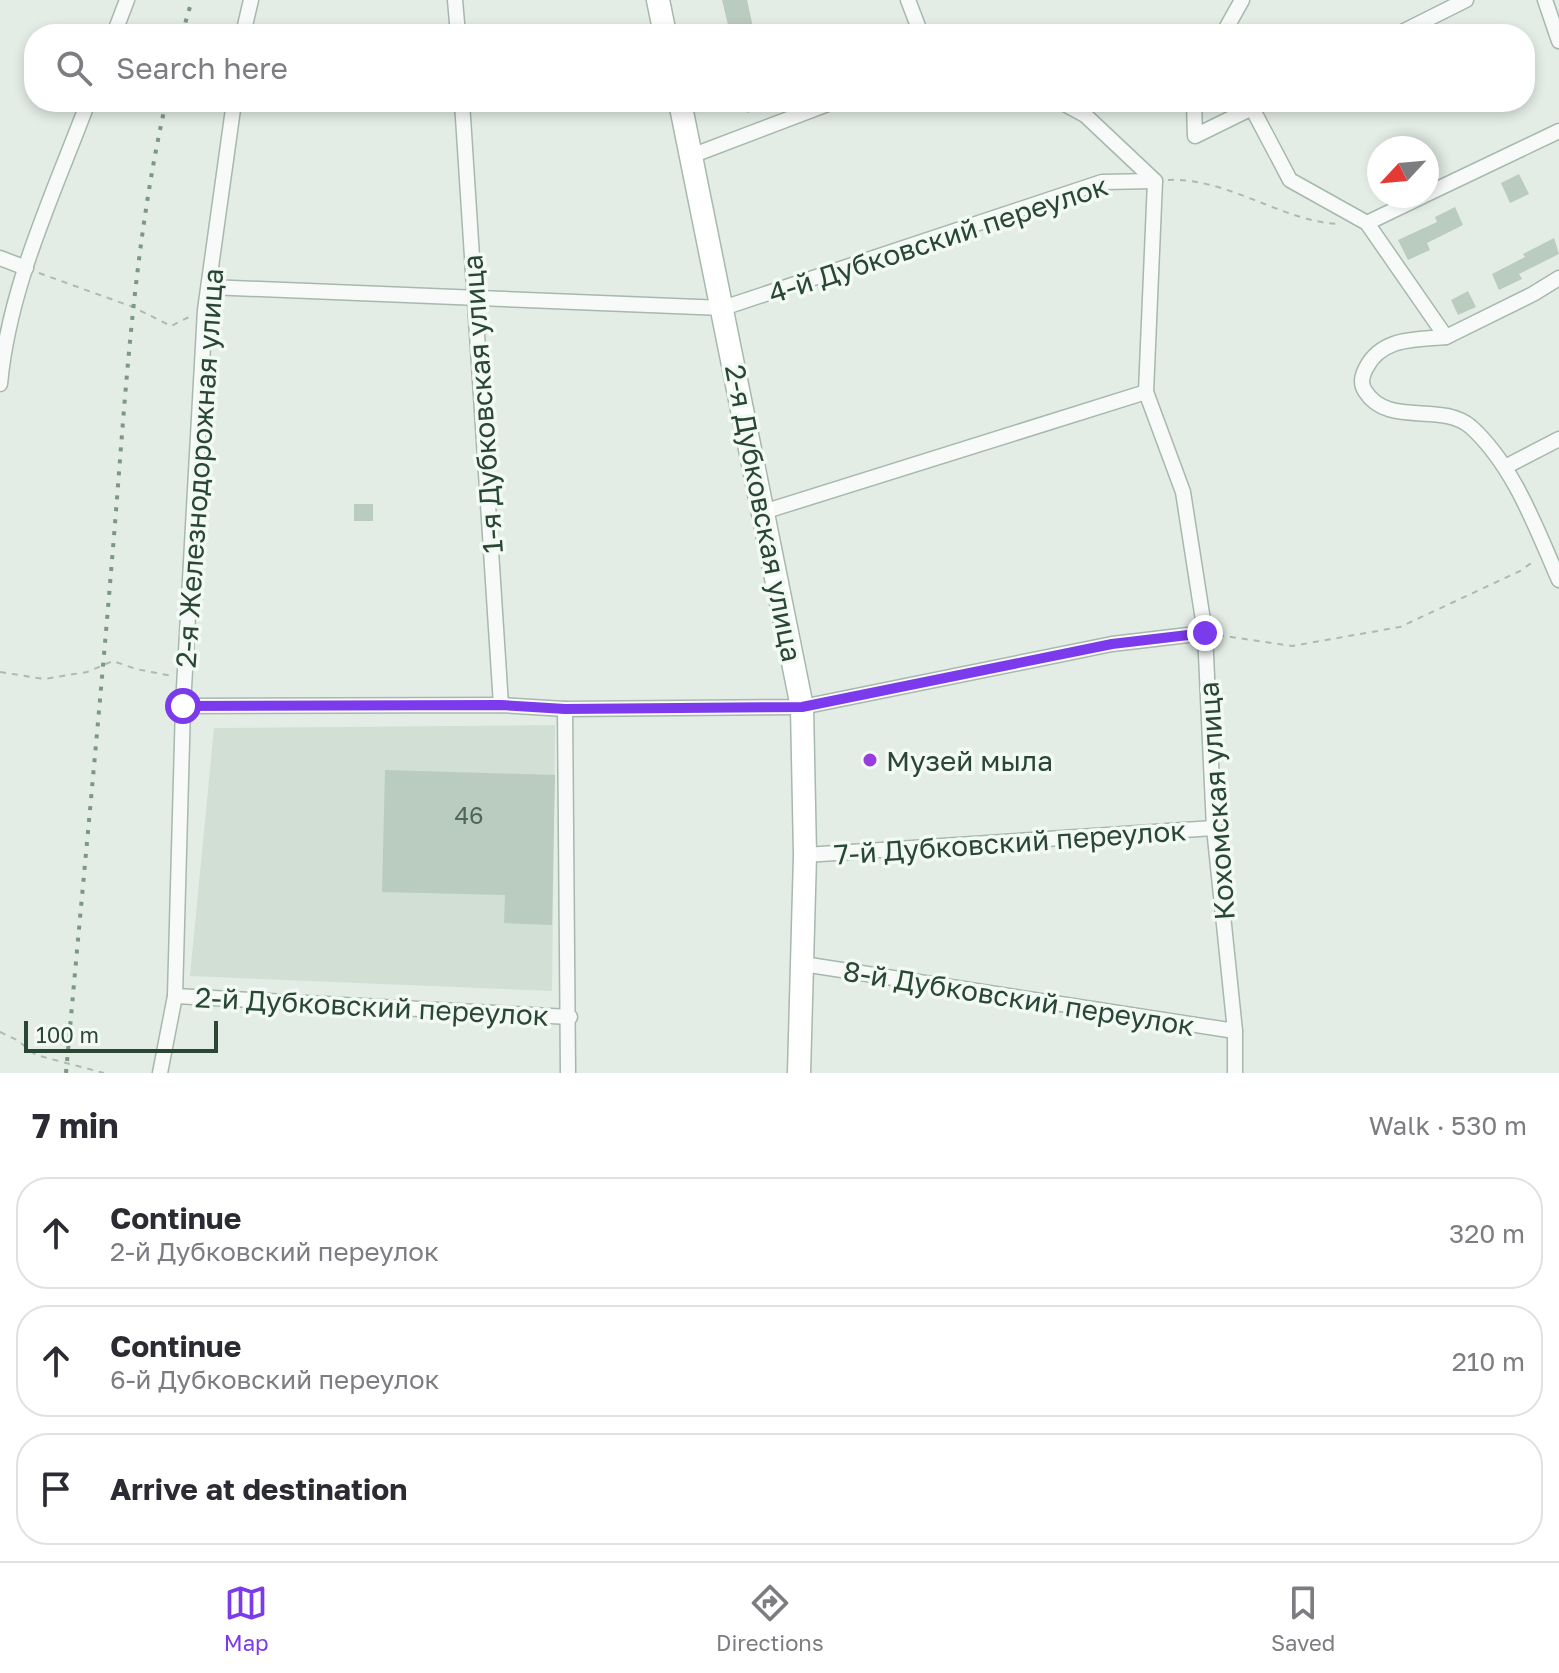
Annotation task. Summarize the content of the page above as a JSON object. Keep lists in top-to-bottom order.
{
  "streets": {
    "main road": ["2-я Дубковская улица"],
    "street": [
      "4-й Дубковский переулок",
      "1-я Дубковская улица",
      "2-я Железнодорожная улица",
      "Кохомская улица",
      "7-й Дубковский переулок",
      "8-й Дубковский переулок",
      "2-й Дубковский переулок"
    ]
  },
  "crossings": [
    ["4-й Дубковский переулок", "2-я Дубковская улица"],
    ["4-й Дубковский переулок", "Кохомская улица"],
    ["2-я Железнодорожная улица", "2-й Дубковский переулок"],
    ["2-я Дубковская улица", "7-й Дубковский переулок"],
    ["2-я Дубковская улица", "8-й Дубковский переулок"],
    ["Кохомская улица", "7-й Дубковский переулок"],
    ["Кохомская улица", "8-й Дубковский переулок"]
  ],
  "places": ["Музей мыла"],
  "house_numbers": ["46"],
  "scale_bar": "100 m",
  "north": "bottom left",
  "page": {
    "search": "Search here",
    "scale": "100 m",
    "heading": ["7 min", "Walk · 530 m"],
    "list": [
      ["Continue", "2-й Дубковский переулок", "320 m"],
      ["Continue", "6-й Дубковский переулок", "210 m"],
      "Arrive at destination"
    ],
    "nav": ["Map", "Directions", "Saved"]
  }
}
